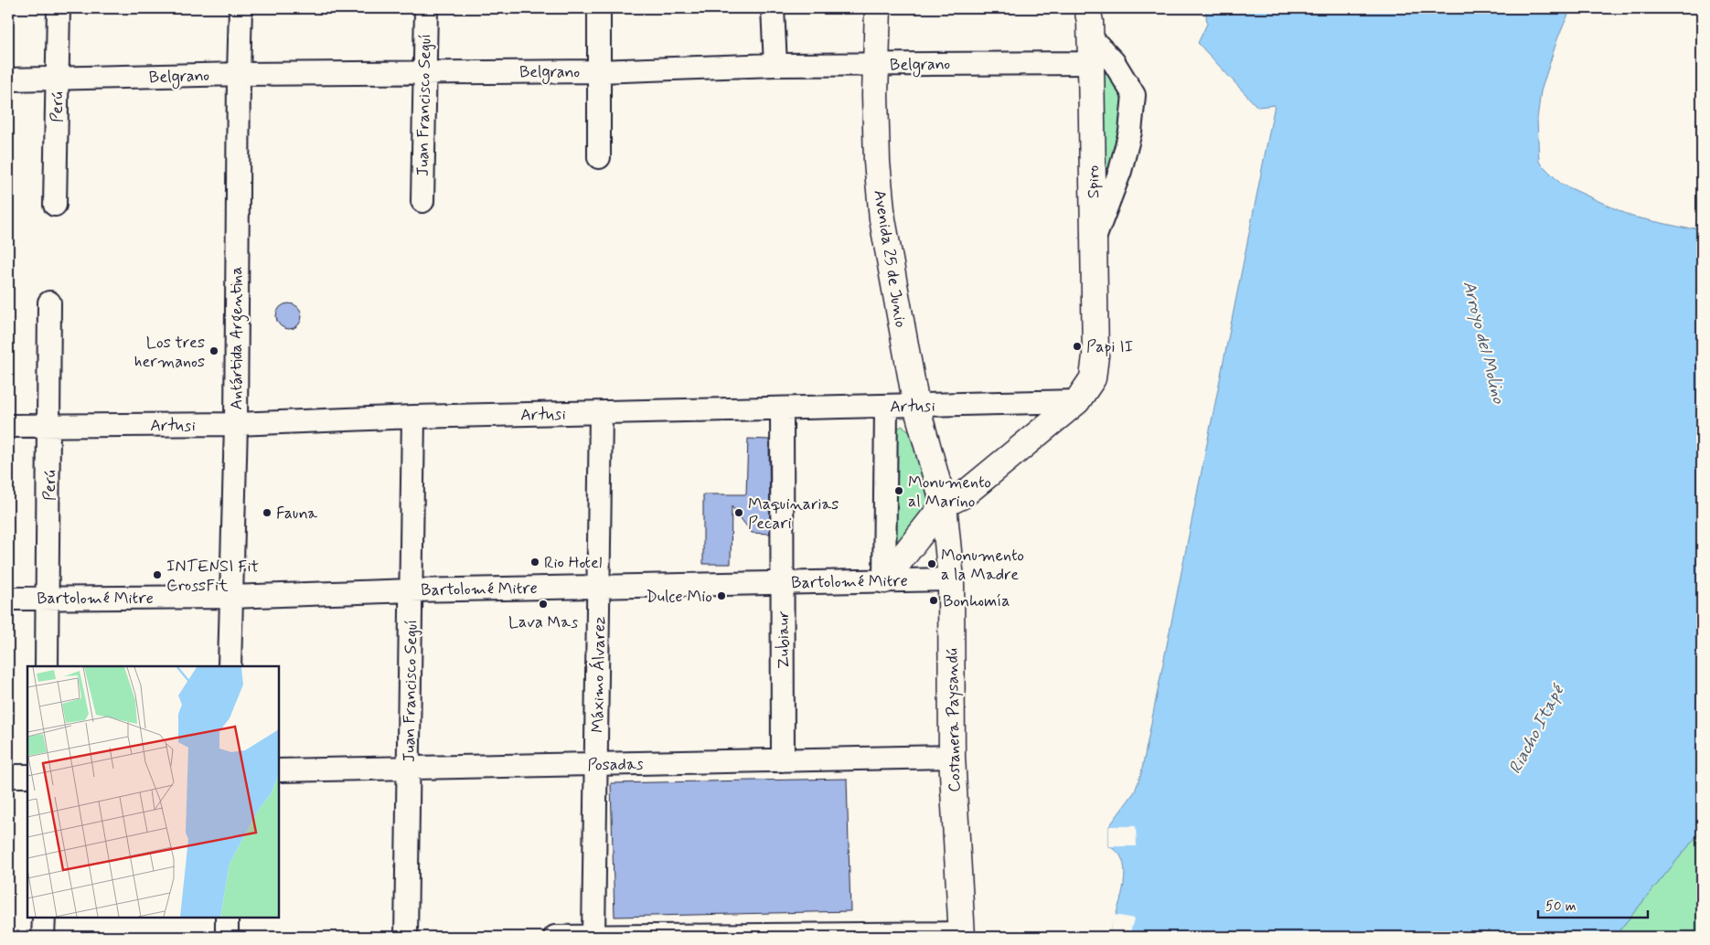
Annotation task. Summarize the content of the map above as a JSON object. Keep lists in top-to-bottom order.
{
  "streets": {
    "main road": ["Spiro", "Avenida 25 de Junio", "Costanera Paysandú"],
    "street": [
      "Belgrano",
      "Juan Francisco Seguí",
      "Perú",
      "Antártida Argentina",
      "Artusi",
      "Bartolomé Mitre",
      "Zubiaur",
      "Máximo Álvarez",
      "Posadas"
    ]
  },
  "crossings": [
    ["Belgrano", "Juan Francisco Seguí"],
    ["Belgrano", "Perú"],
    ["Belgrano", "Spiro"],
    ["Belgrano", "Avenida 25 de Junio"],
    ["Belgrano", "Antártida Argentina"],
    ["Juan Francisco Seguí", "Artusi"],
    ["Juan Francisco Seguí", "Bartolomé Mitre"],
    ["Juan Francisco Seguí", "Posadas"],
    ["Perú", "Artusi"],
    ["Perú", "Bartolomé Mitre"],
    ["Spiro", "Artusi"],
    ["Avenida 25 de Junio", "Artusi"],
    ["Avenida 25 de Junio", "Costanera Paysandú"],
    ["Antártida Argentina", "Artusi"],
    ["Antártida Argentina", "Bartolomé Mitre"],
    ["Artusi", "Zubiaur"],
    ["Artusi", "Máximo Álvarez"],
    ["Bartolomé Mitre", "Zubiaur"],
    ["Bartolomé Mitre", "Máximo Álvarez"],
    ["Bartolomé Mitre", "Costanera Paysandú"],
    ["Zubiaur", "Posadas"],
    ["Máximo Álvarez", "Posadas"],
    ["Costanera Paysandú", "Posadas"]
  ],
  "water": ["Arroyo del Molino", "Riacho Itapé"],
  "places": [
    "Papi II",
    "Los tres hermanos",
    "Monumento al Marino",
    "Fauna",
    "Maquinarias Pecari",
    "Rio Hotel",
    "Monumento a la Madre",
    "INTENSI Fit CrossFit",
    "Dulce Mio",
    "Bonhomía",
    "Lava Mas"
  ],
  "scale_bar": "50 m"
}
